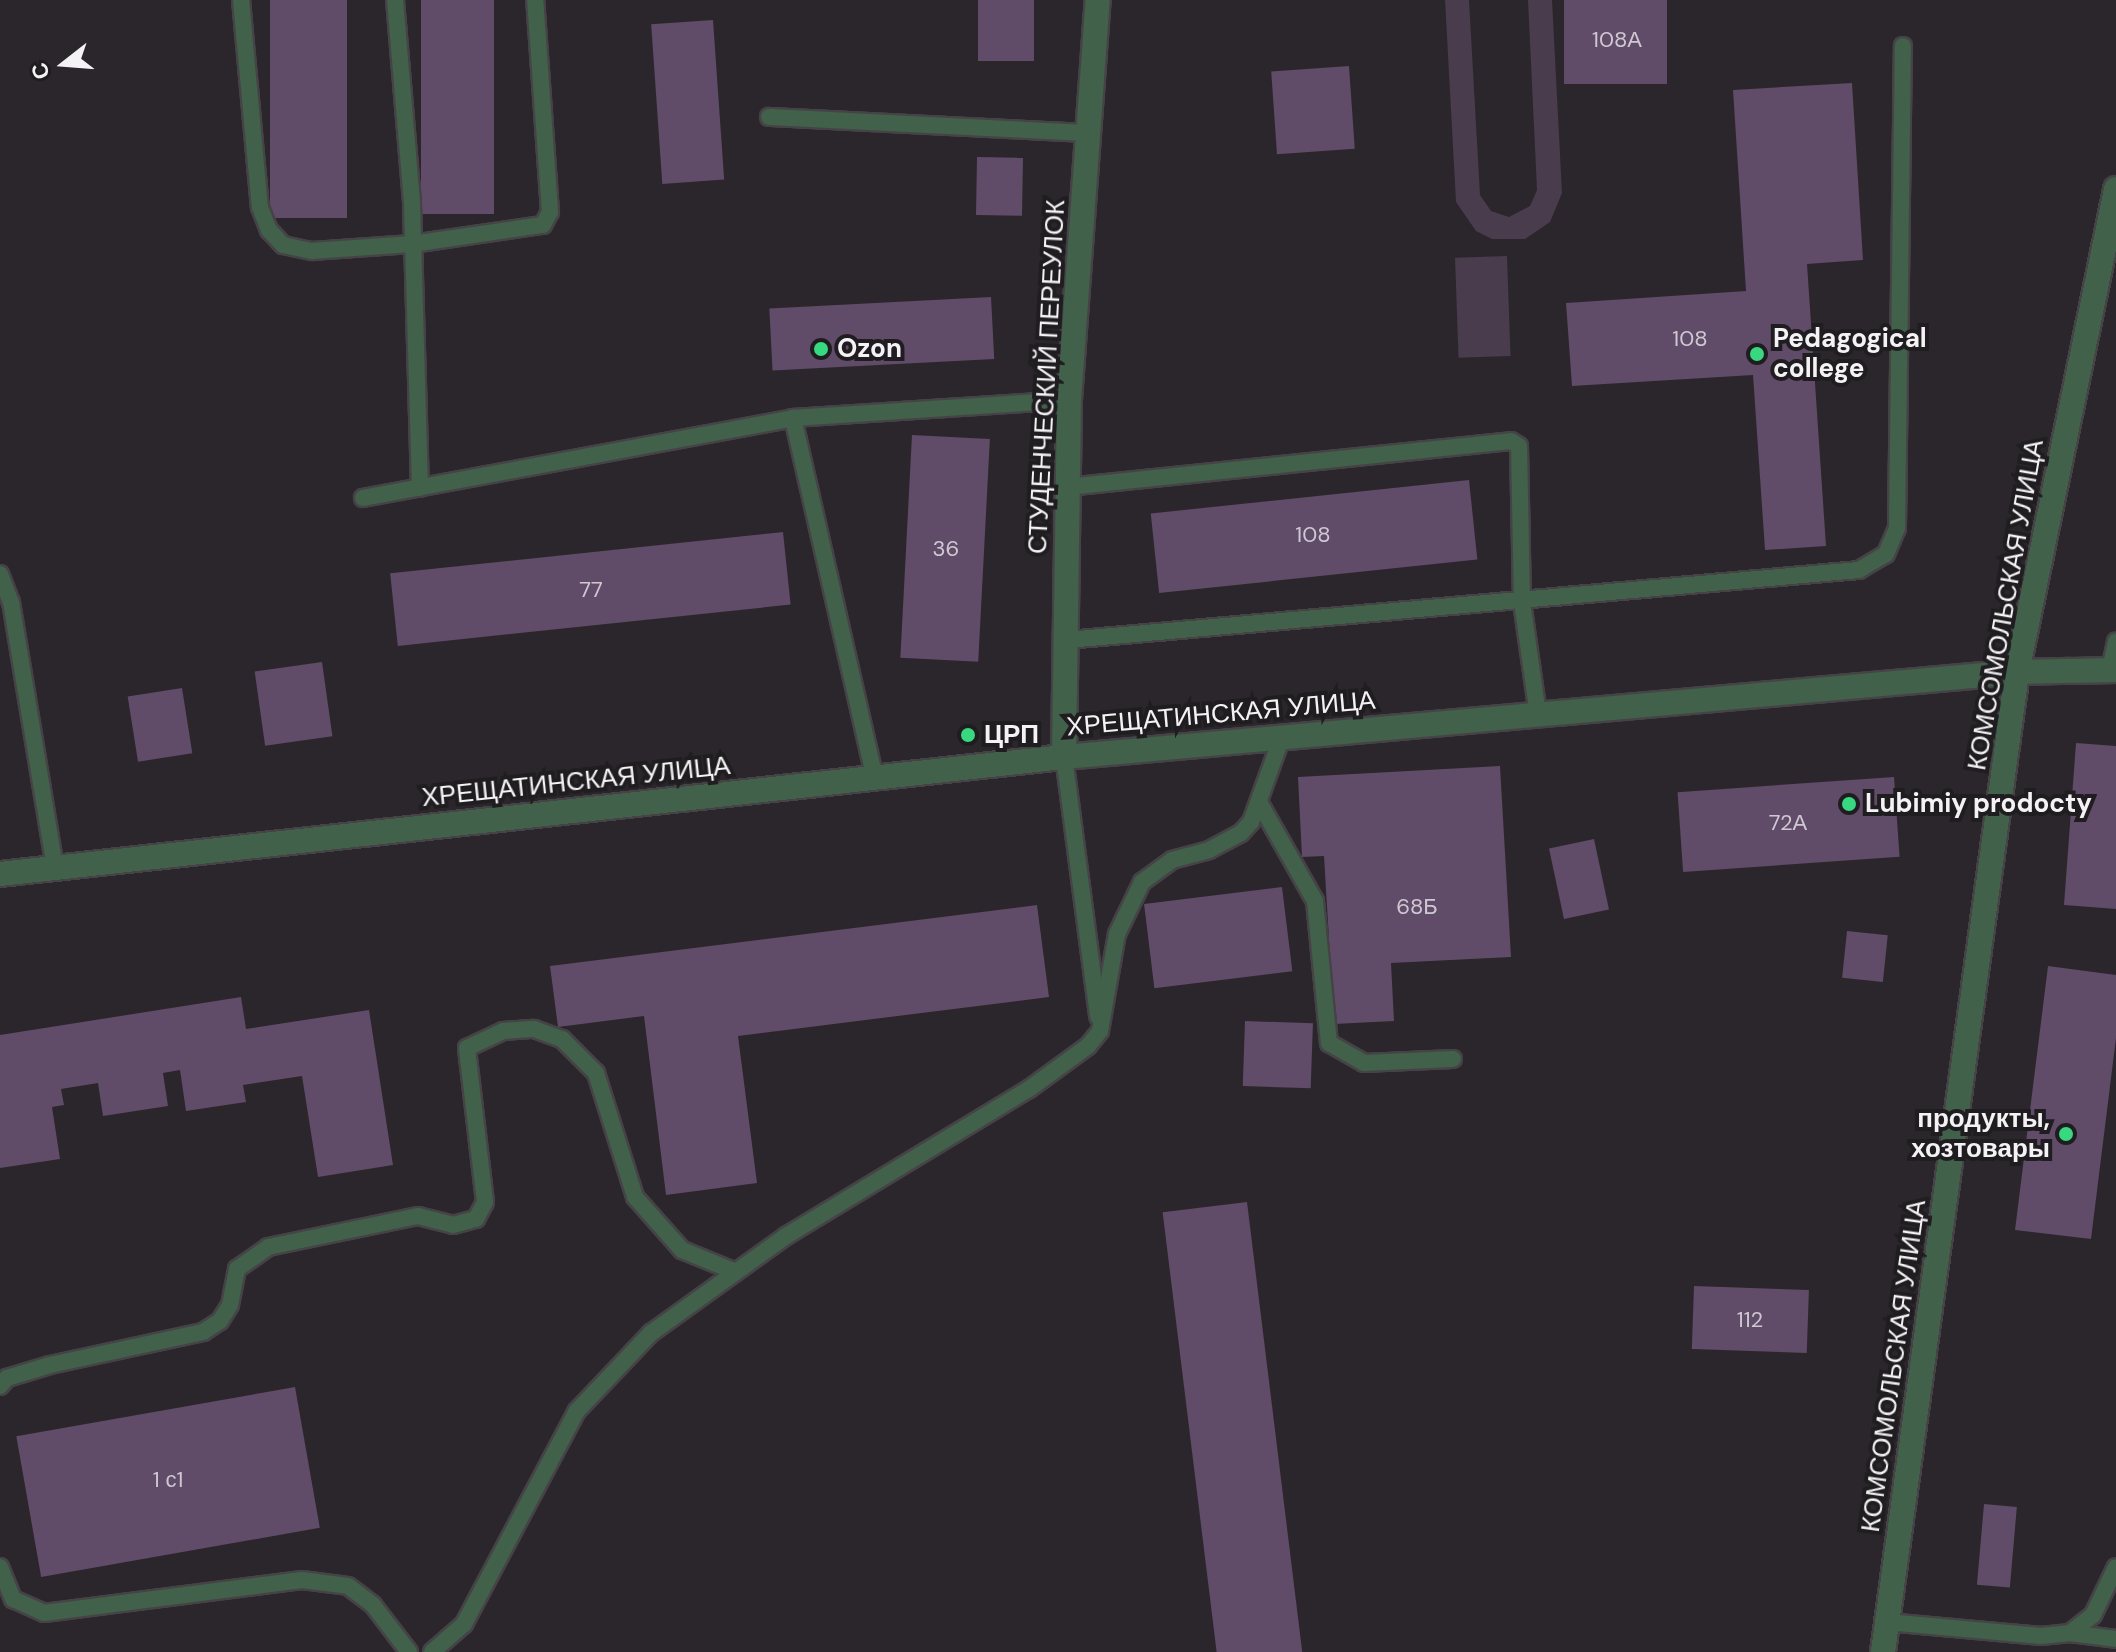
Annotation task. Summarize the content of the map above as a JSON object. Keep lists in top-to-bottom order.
{
  "streets": {
    "street": ["СТУДЕНЧЕСКИЙ ПЕРЕУЛОК", "КОМСОМОЛЬСКАЯ УЛИЦА", "ХРЕЩАТИНСКАЯ УЛИЦА"]
  },
  "crossings": [
    ["СТУДЕНЧЕСКИЙ ПЕРЕУЛОК", "ХРЕЩАТИНСКАЯ УЛИЦА"],
    ["КОМСОМОЛЬСКАЯ УЛИЦА", "ХРЕЩАТИНСКАЯ УЛИЦА"]
  ],
  "places": [
    "Ozon",
    "Pedagogical college",
    "ЦРП",
    "Lubimiy prodocty",
    "продукты, хозтовары"
  ],
  "house_numbers": [
    "108А",
    "108",
    "108",
    "36",
    "77",
    "72А",
    "68Б",
    "112",
    "1 с1"
  ],
  "north": "left"
}
